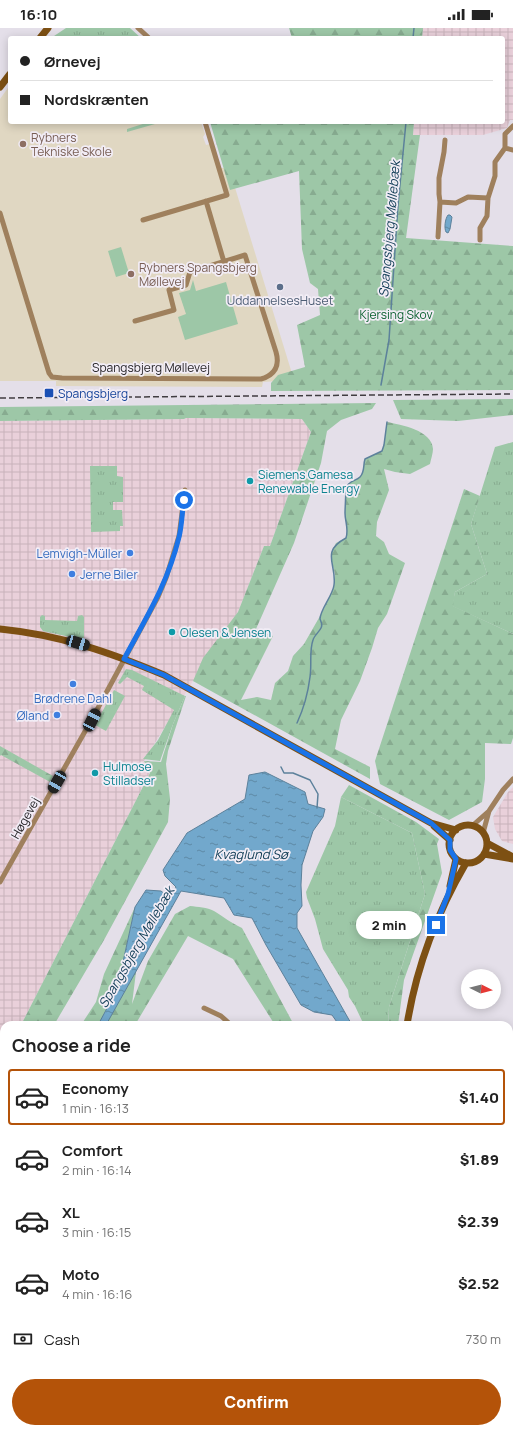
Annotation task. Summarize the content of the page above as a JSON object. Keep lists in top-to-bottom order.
{
  "streets": {
    "street": ["Spangsbjerg Møllevej", "Høgevej"]
  },
  "water": ["Spangsbjerg Møllebæk", "Kvaglund Sø"],
  "parks": ["Kjersing Skov"],
  "places": {
    "other": [
      "Rybners Tekniske Skole",
      "Rybners Spangsbjerg Møllevej",
      "UddannelsesHuset",
      "Siemens Gamesa Renewable Energy",
      "Lemvigh-Müller",
      "Jerne Biler",
      "Olesen & Jensen",
      "Brødrene Dahl",
      "Øland",
      "Hulmose Stilladser"
    ],
    "transit": ["Spangsbjerg"]
  },
  "north": "right",
  "page": {
    "status": "16:10",
    "banner": ["Ørnevej", "Nordskrænten"],
    "bubble": "2 min",
    "heading": "Choose a ride",
    "list": [
      {
        "name": "Economy",
        "note": "1 min · 16:13",
        "value": "$1.40"
      },
      {
        "name": "Comfort",
        "note": "2 min · 16:14",
        "value": "$1.89"
      },
      {
        "name": "XL",
        "note": "3 min · 16:15",
        "value": "$2.39"
      },
      {
        "name": "Moto",
        "note": "4 min · 16:16",
        "value": "$2.52"
      }
    ],
    "pay": ["Cash", "730 m"],
    "buttons": "Confirm"
  }
}
